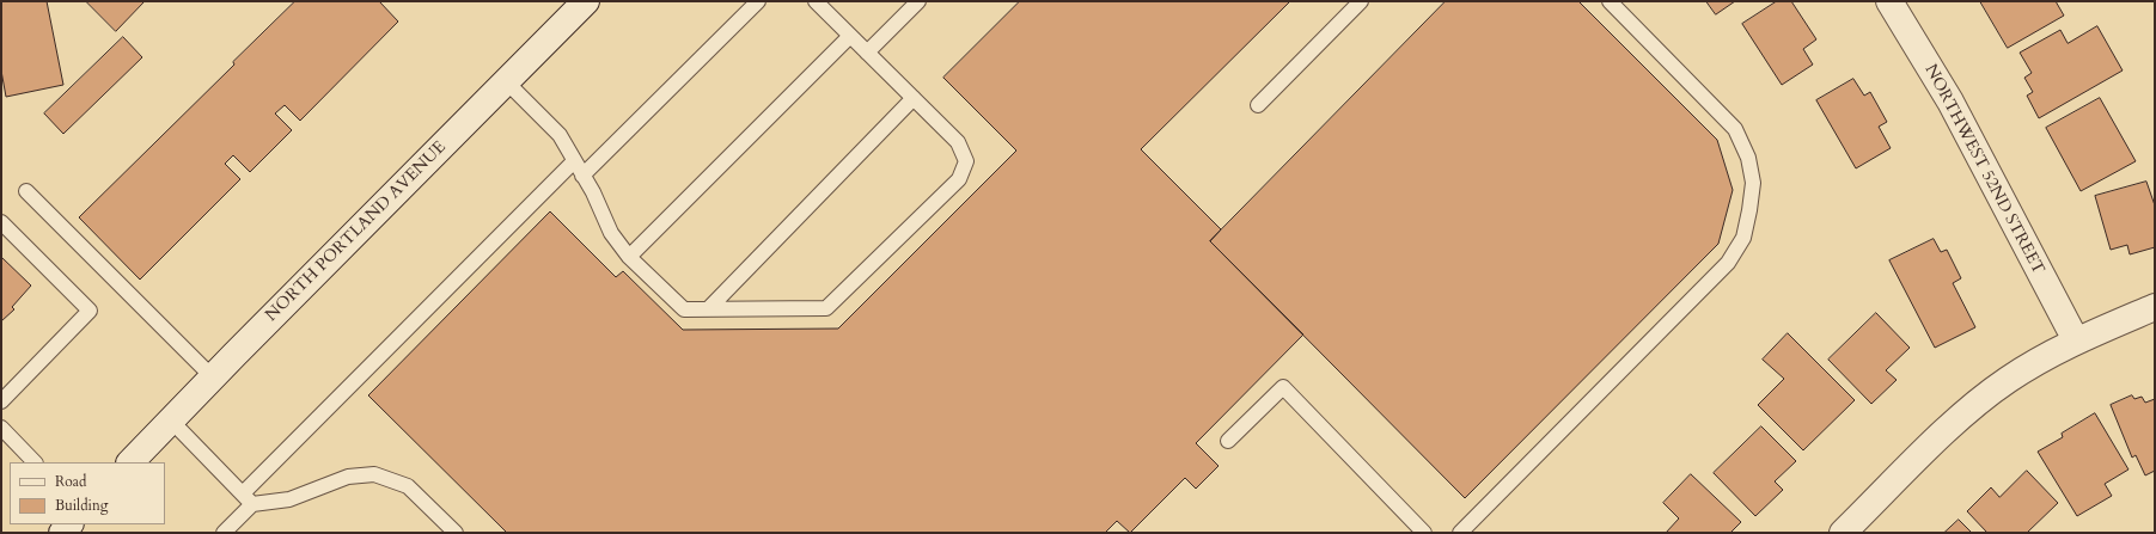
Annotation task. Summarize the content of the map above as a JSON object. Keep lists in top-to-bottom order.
{
  "streets": {
    "street": ["NORTHWEST 52ND STREET", "NORTH PORTLAND AVENUE"]
  },
  "legend": ["Road", "Building"]
}
